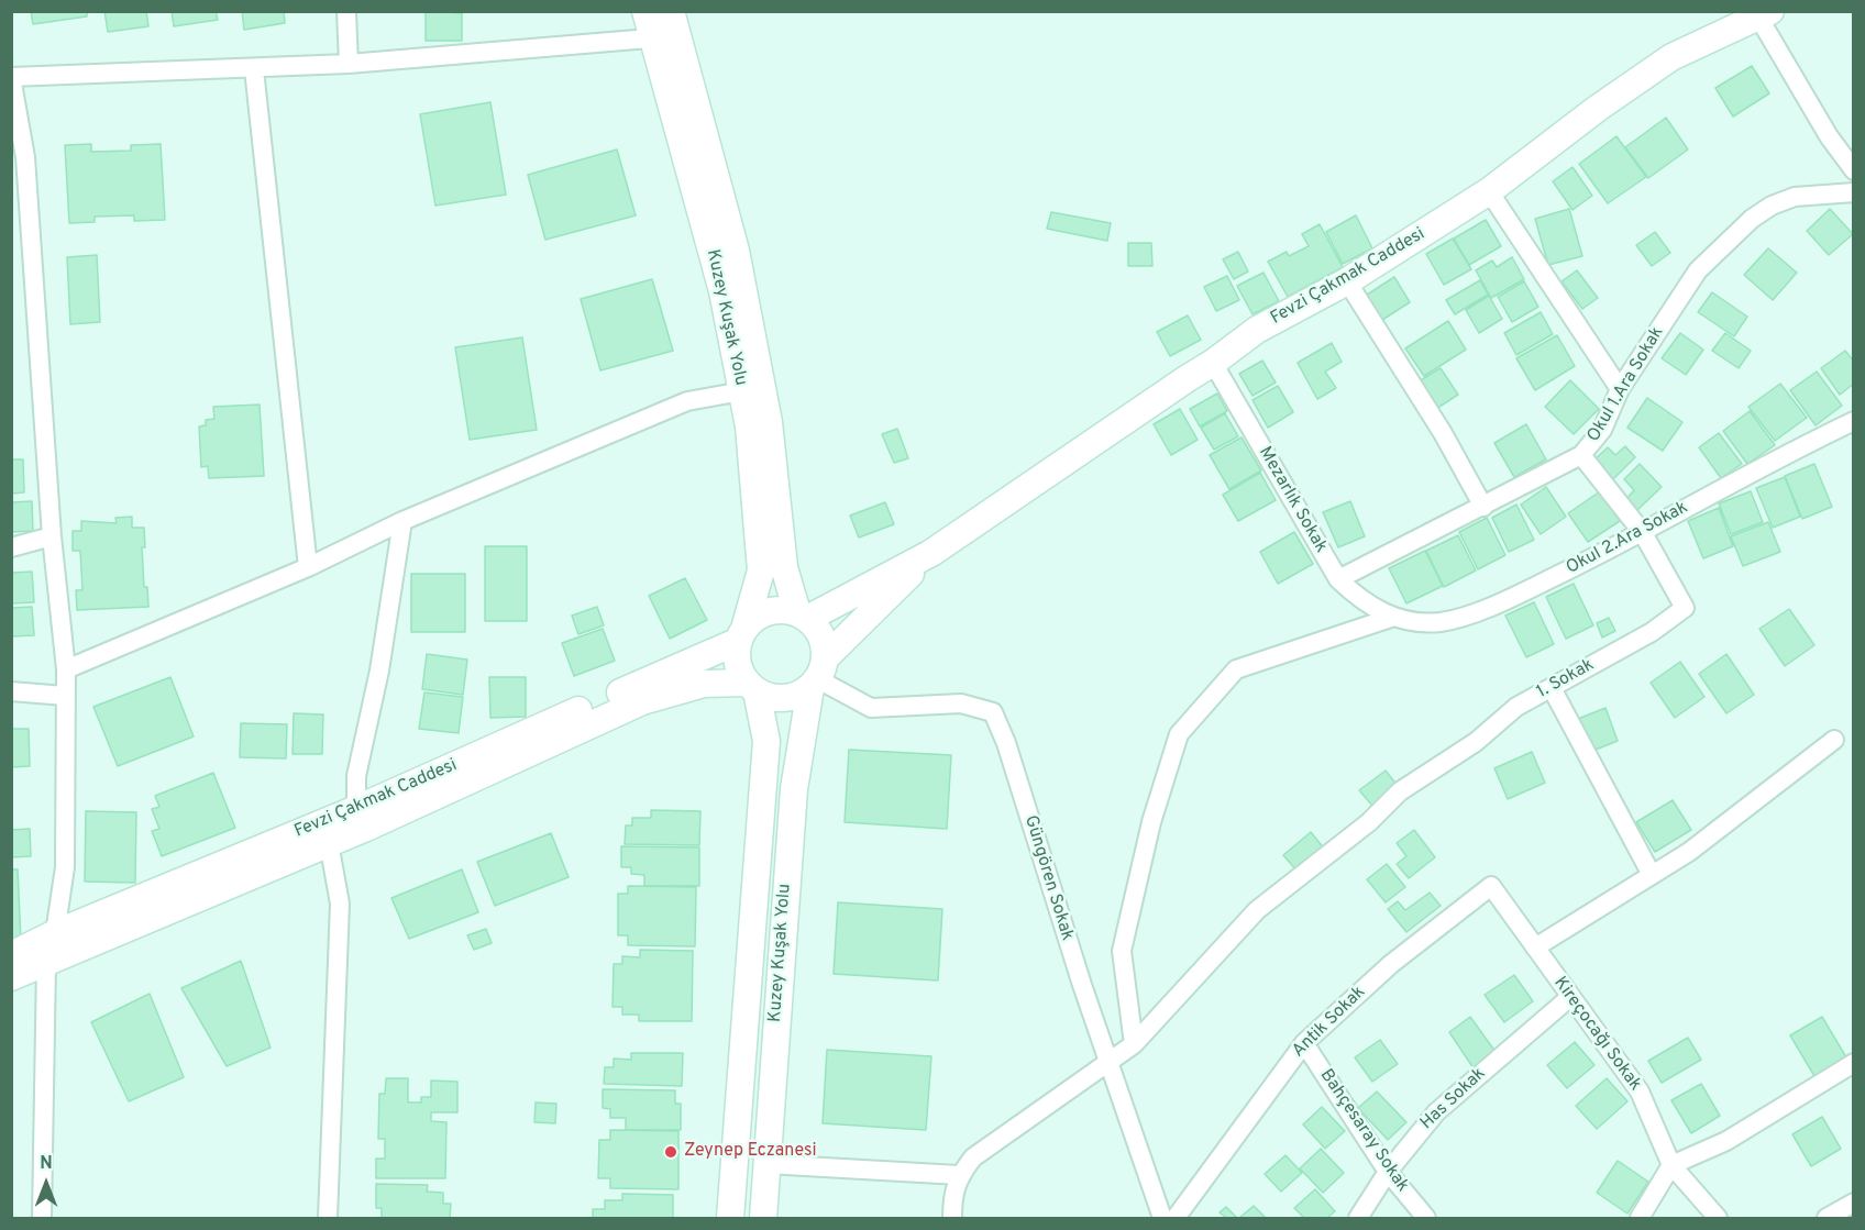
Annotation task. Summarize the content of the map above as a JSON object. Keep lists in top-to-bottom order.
{
  "streets": {
    "street": [
      "Fevzi Çakmak Caddesi",
      "Kuzey Kuşak Yolu",
      "Okul 1.Ara Sokak",
      "Mezarlık Sokak",
      "Okul 2.Ara Sokak",
      "1. Sokak",
      "Güngören Sokak",
      "Antik Sokak",
      "Kireçocağı Sokak",
      "Has Sokak",
      "Bahçesaray Sokak"
    ]
  },
  "crossings": [
    ["Fevzi Çakmak Caddesi", "Kuzey Kuşak Yolu"],
    ["Fevzi Çakmak Caddesi", "Mezarlık Sokak"],
    ["Fevzi Çakmak Caddesi", "Güngören Sokak"],
    ["Kuzey Kuşak Yolu", "Güngören Sokak"],
    ["Okul 1.Ara Sokak", "Mezarlık Sokak"],
    ["Mezarlık Sokak", "Okul 2.Ara Sokak"],
    ["Okul 2.Ara Sokak", "1. Sokak"],
    ["1. Sokak", "Güngören Sokak"],
    ["Antik Sokak", "Kireçocağı Sokak"],
    ["Antik Sokak", "Bahçesaray Sokak"],
    ["Kireçocağı Sokak", "Has Sokak"],
    ["Has Sokak", "Bahçesaray Sokak"]
  ],
  "places": ["Zeynep Eczanesi"],
  "north": "top"
}
